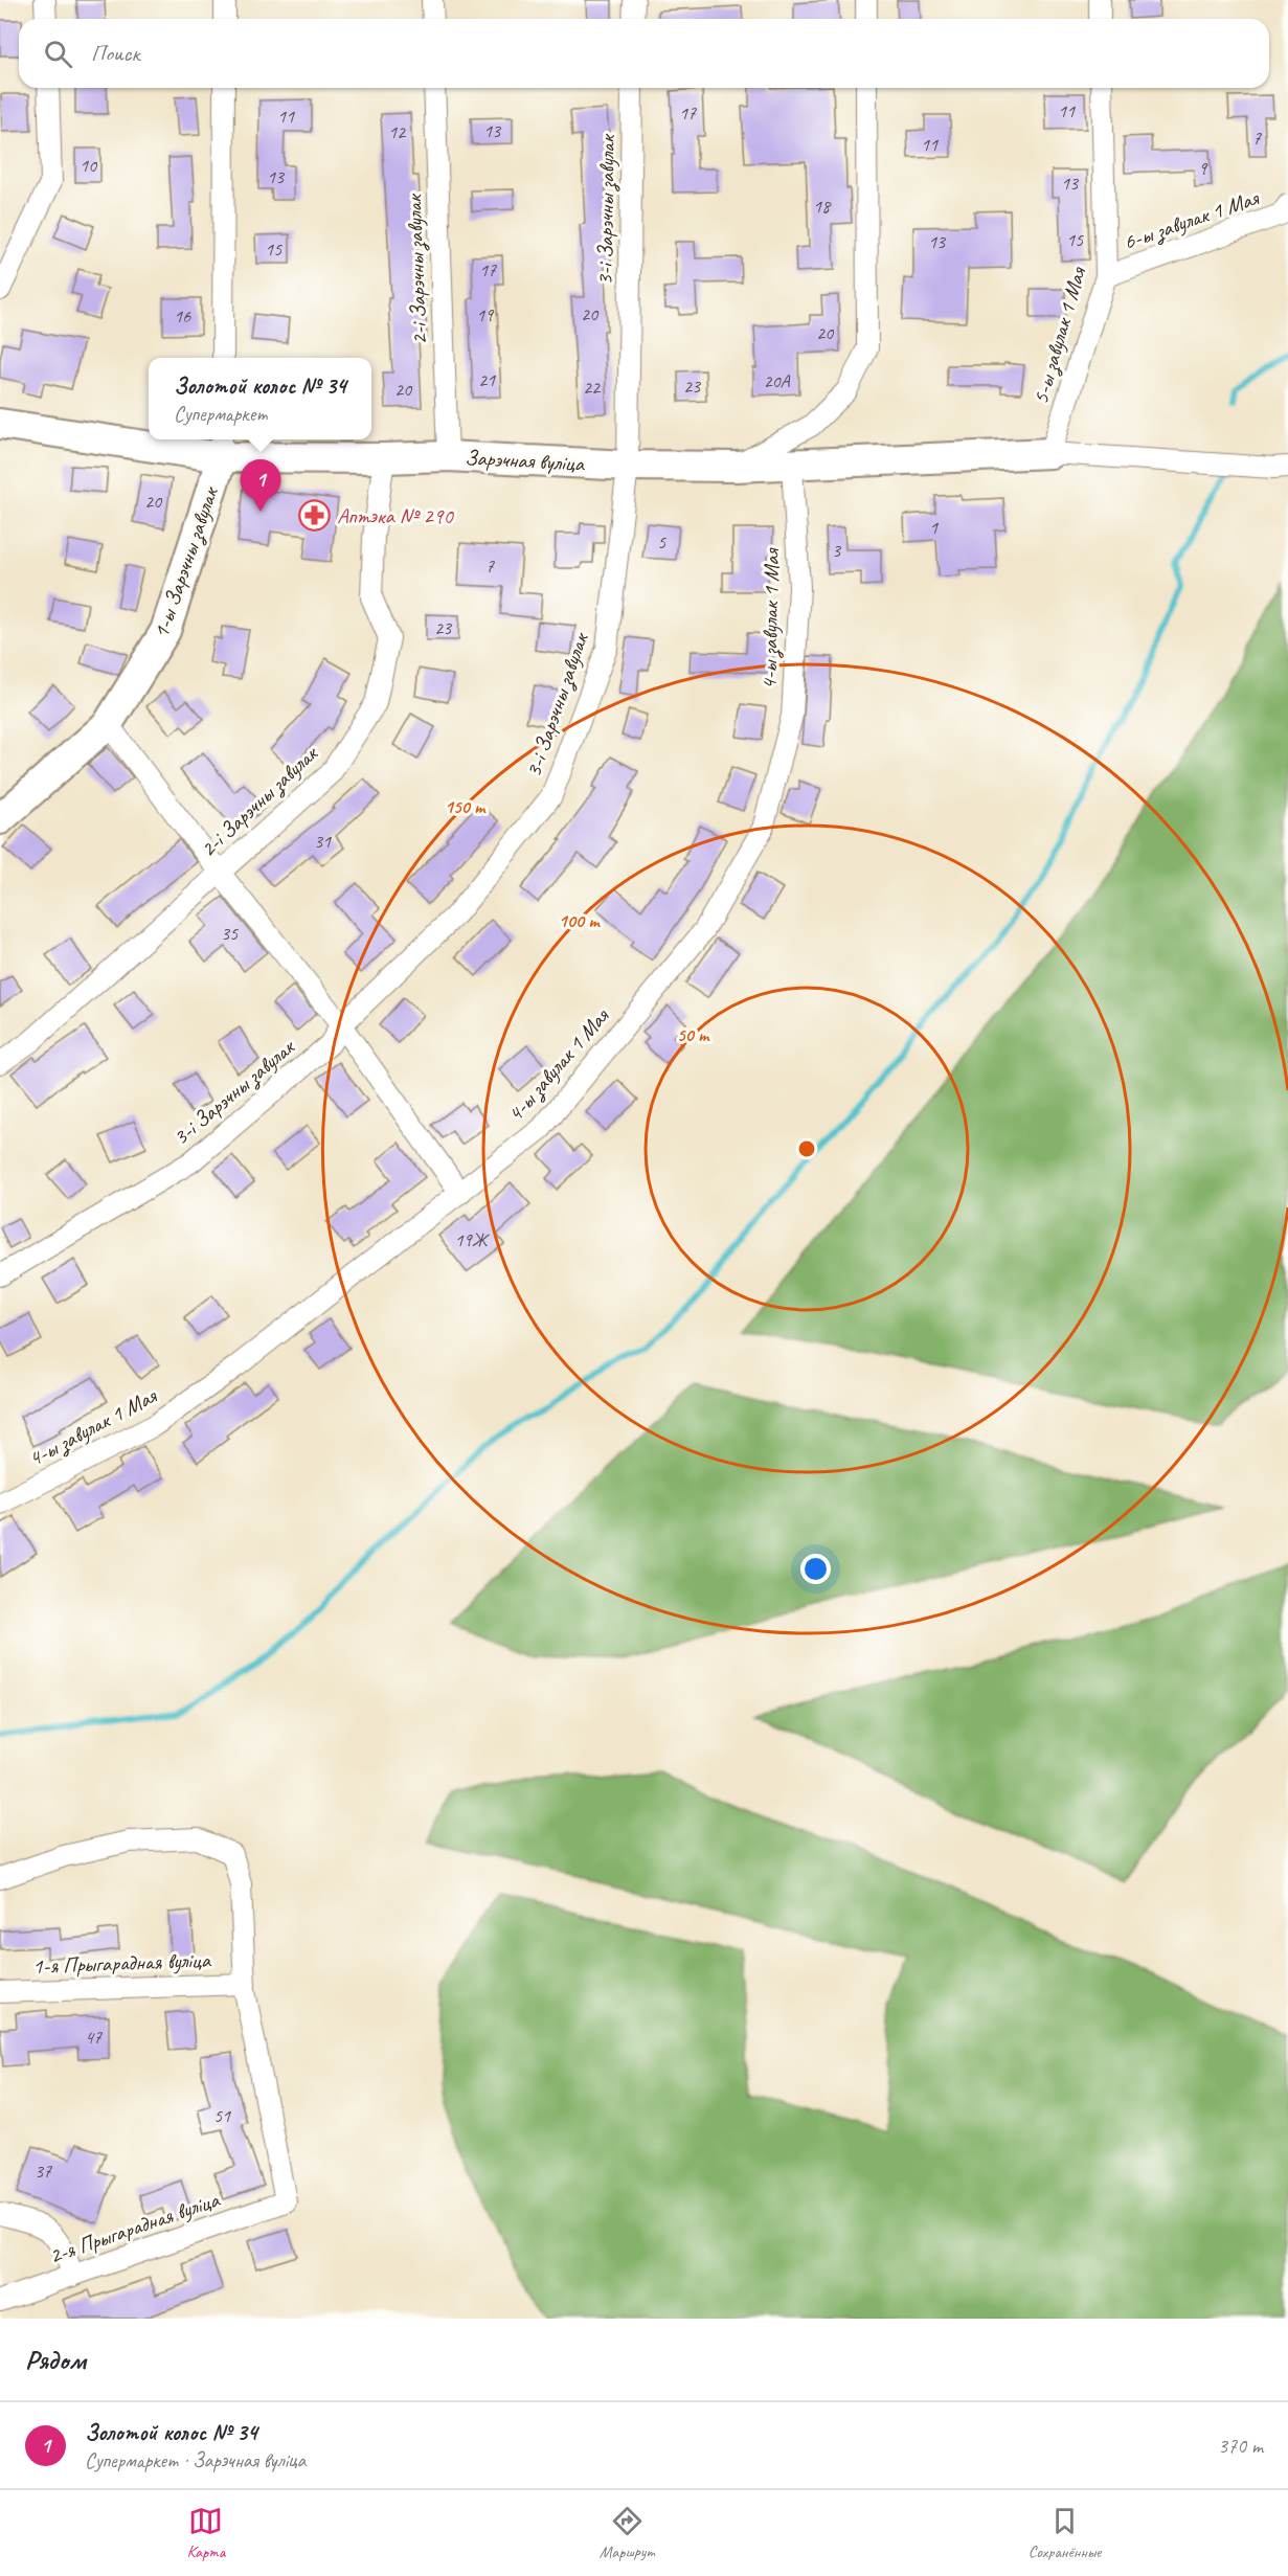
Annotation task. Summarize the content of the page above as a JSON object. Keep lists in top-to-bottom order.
{
  "streets": {
    "street": [
      "3-і Зарэчны завулак",
      "6-ы завулак 1 Мая",
      "2-і Зарэчны завулак",
      "5-ы завулак 1 Мая",
      "Зарэчная вуліца",
      "1-ы Зарэчны завулак",
      "4-ы завулак 1 Мая",
      "1-я Прыгарадная вуліца",
      "2-я Прыгарадная вуліца"
    ]
  },
  "crossings": [
    ["3-і Зарэчны завулак", "Зарэчная вуліца"],
    ["6-ы завулак 1 Мая", "5-ы завулак 1 Мая"],
    ["2-і Зарэчны завулак", "Зарэчная вуліца"],
    ["5-ы завулак 1 Мая", "Зарэчная вуліца"],
    ["Зарэчная вуліца", "1-ы Зарэчны завулак"],
    ["Зарэчная вуліца", "4-ы завулак 1 Мая"],
    ["1-я Прыгарадная вуліца", "2-я Прыгарадная вуліца"]
  ],
  "places": {
    "pharmacy": ["Аптэка № 290"]
  },
  "house_numbers": [
    "11",
    "17",
    "11",
    "13",
    "12",
    "7",
    "11",
    "10",
    "9",
    "13",
    "13",
    "18",
    "15",
    "13",
    "15",
    "17",
    "20",
    "19",
    "16",
    "20",
    "21",
    "20А",
    "23",
    "22",
    "20",
    "20",
    "1",
    "5",
    "3",
    "7",
    "23",
    "31",
    "35",
    "19Ж",
    "47",
    "51",
    "37"
  ],
  "page": {
    "search": "Поиск",
    "popup": ["Золотой колос № 34", "Супермаркет"],
    "pins": "1",
    "heading": "Рядом",
    "list": [
      {
        "mark": "1",
        "name": "Золотой колос № 34",
        "note": "Супермаркет · Зарэчная вуліца",
        "value": "370 m"
      }
    ],
    "nav": ["Карта", "Маршрут", "Сохранённые"]
  },
  "rings": ["150 m", "100 m", "50 m"]
}
